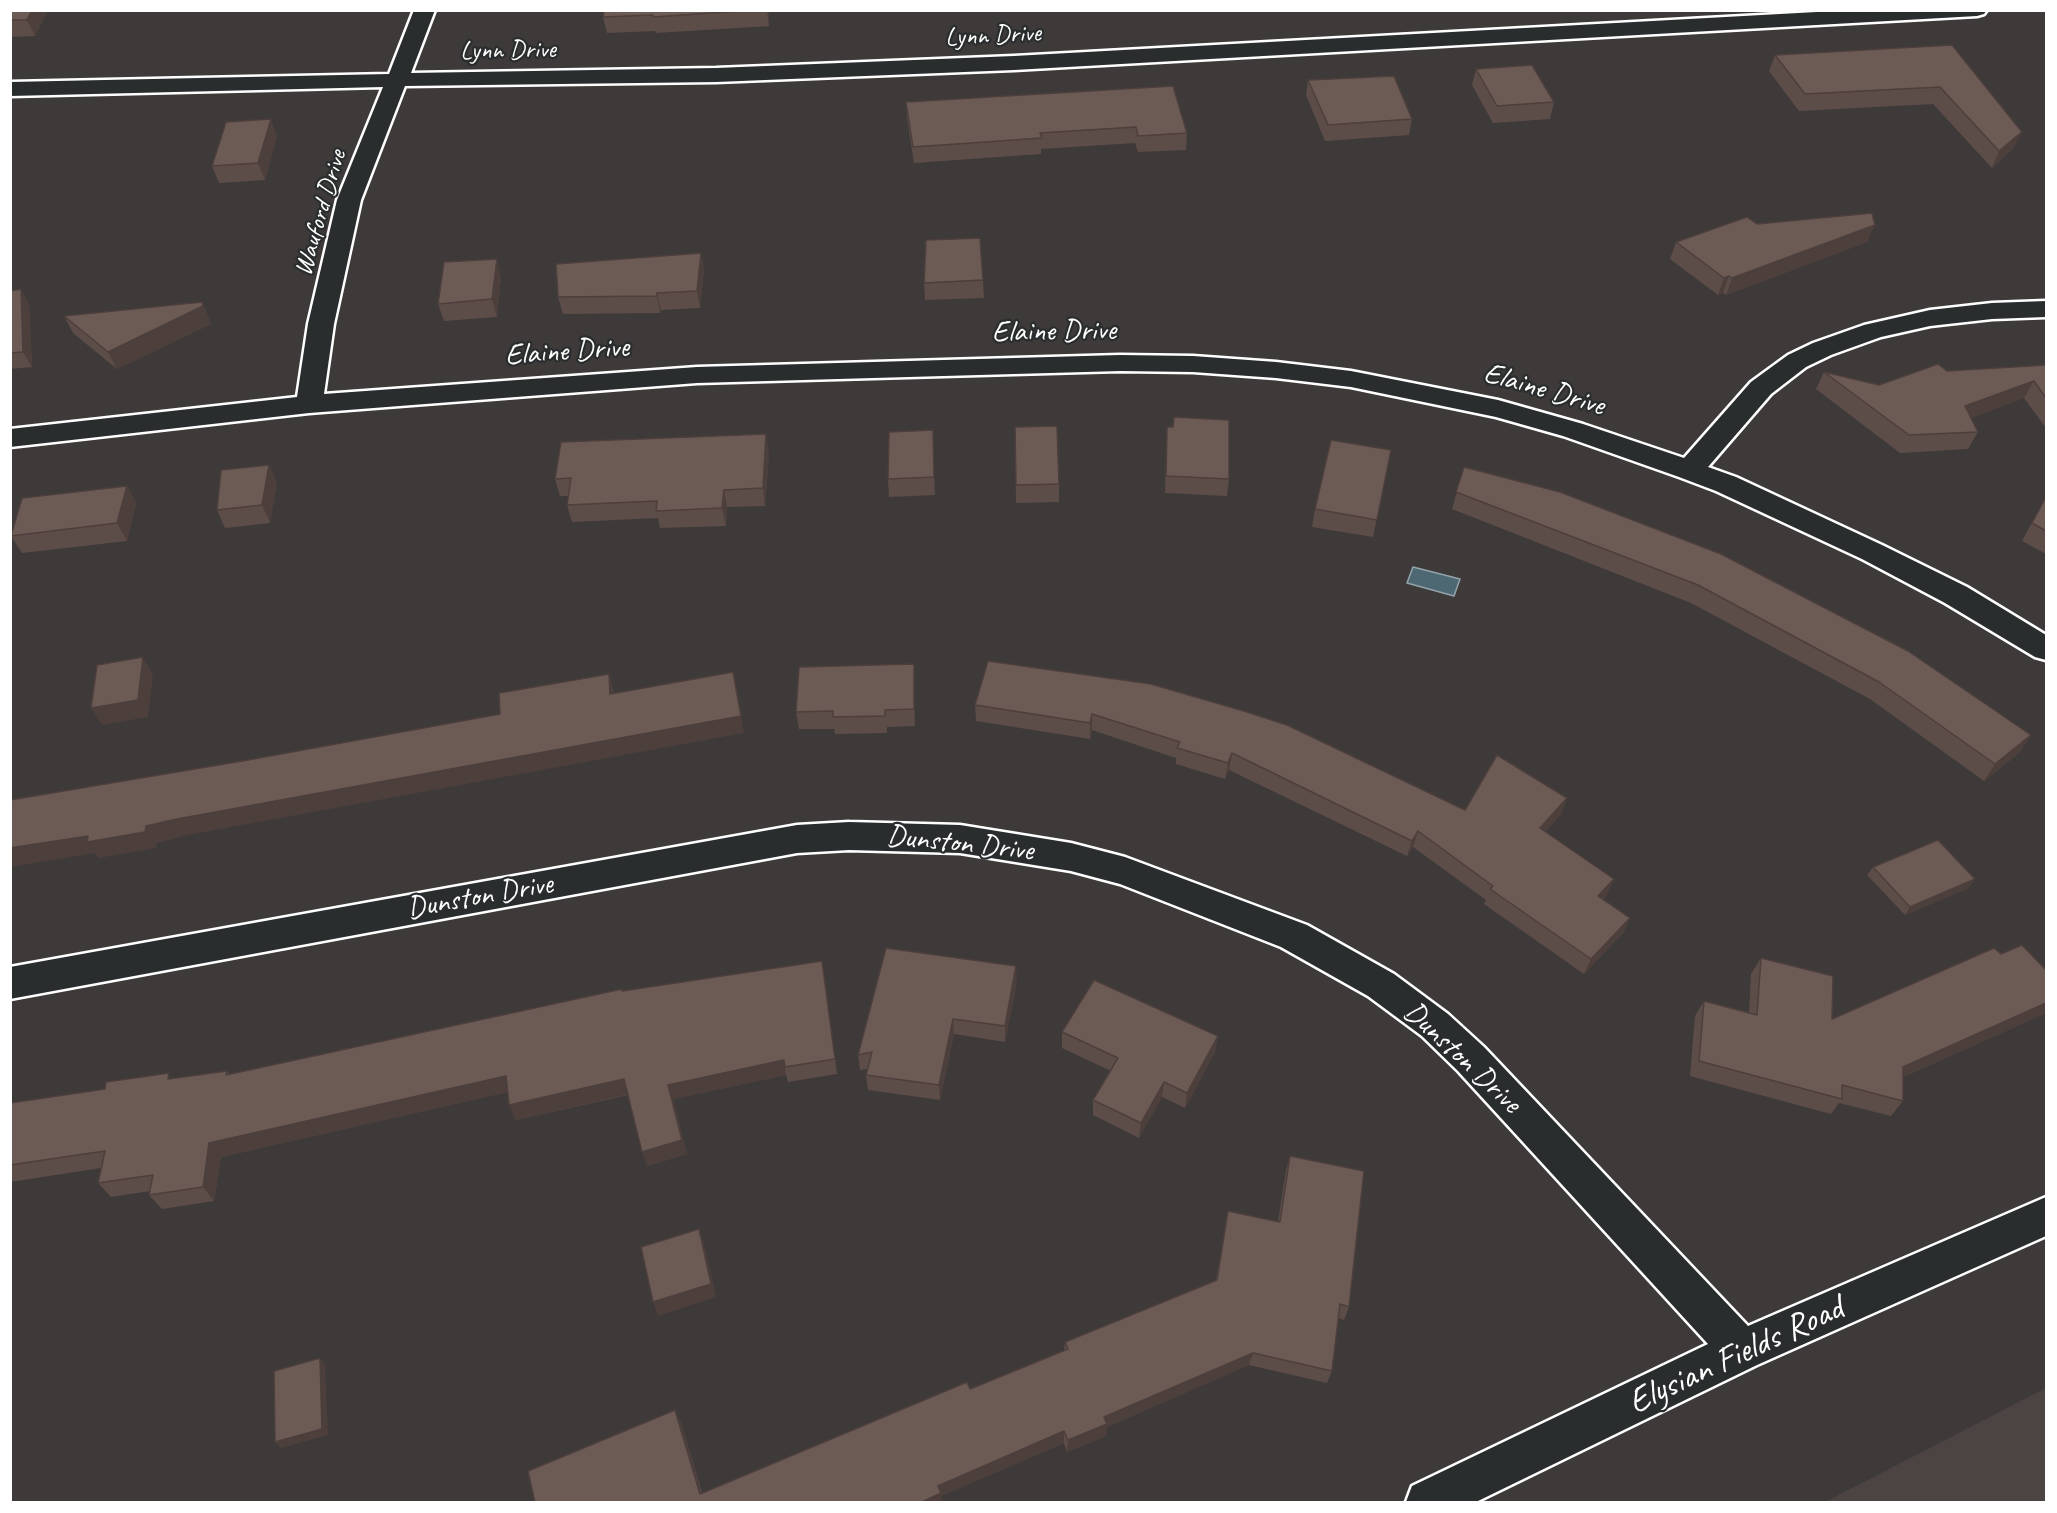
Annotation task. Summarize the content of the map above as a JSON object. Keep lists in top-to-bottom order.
{
  "streets": {
    "street": [
      "Lynn Drive",
      "Wauford Drive",
      "Elaine Drive",
      "Dunston Drive",
      "Elysian Fields Road"
    ]
  },
  "crossings": [
    ["Lynn Drive", "Wauford Drive"],
    ["Wauford Drive", "Elaine Drive"],
    ["Dunston Drive", "Elysian Fields Road"]
  ]
}
